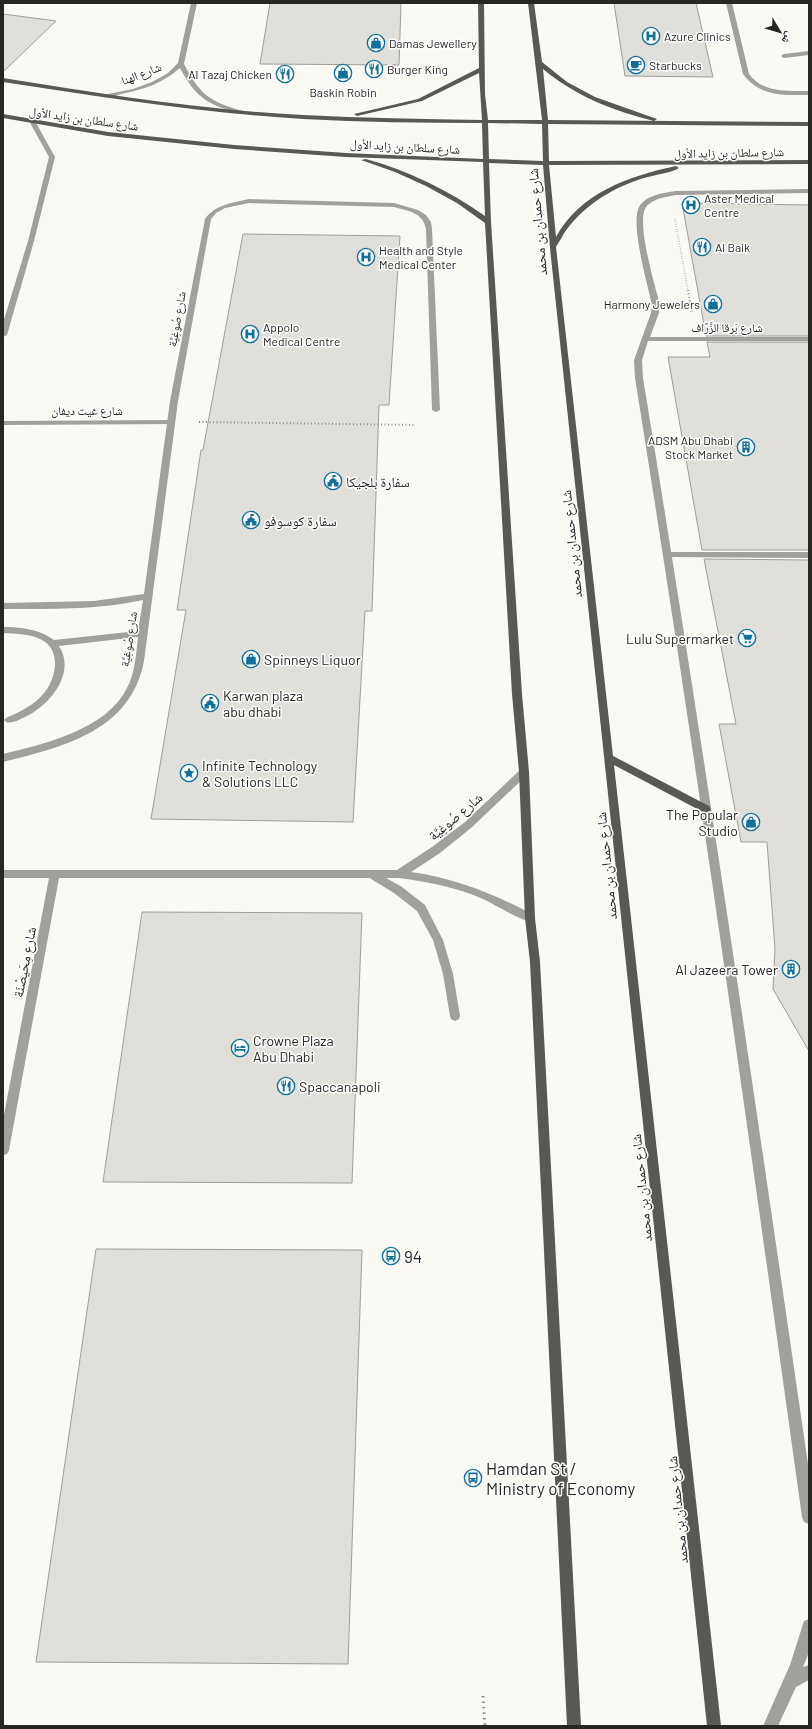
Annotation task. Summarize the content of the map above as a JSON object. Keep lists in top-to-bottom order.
{
  "streets": {
    "main road": ["شارع سلطان بن زايد الأول", "شارع حمدان بن محمد"],
    "street": [
      "شارع الهنا",
      "شارع صُوغِيَّة",
      "شارع بَرقا الزَّرَّاف",
      "شارع غيت ديفان",
      "شارع مِحَيصْنَة"
    ]
  },
  "crossings": [
    ["شارع الهنا", "شارع سلطان بن زايد الأول"],
    ["شارع سلطان بن زايد الأول", "شارع حمدان بن محمد"],
    ["شارع صُوغِيَّة", "شارع غيت ديفان"]
  ],
  "places": {
    "hospital": [
      "Azure Clinics",
      "Aster Medical Centre",
      "Health and Style Medical Center",
      "Appolo Medical Centre"
    ],
    "shop": [
      "Damas Jewellery",
      "Baskin Robin",
      "Harmony Jewelers",
      "Spinneys Liquor",
      "The Popular Studio"
    ],
    "cafe": ["Starbucks"],
    "restaurant": [
      "Burger King",
      "Al Tazaj Chicken",
      "Al Baik",
      "Spaccanapoli"
    ],
    "building": ["ADSM Abu Dhabi Stock Market", "Al Jazeera Tower"],
    "public building": ["سفارة بلجيكا", "سفارة كوسوفو", "Karwan plaza abu dhabi"],
    "supermarket": ["Lulu Supermarket"],
    "place": ["Infinite Technology & Solutions LLC"],
    "hotel": ["Crowne Plaza Abu Dhabi"],
    "bus stop": ["94", "Hamdan St / Ministry of Economy"]
  },
  "north": "bottom right"
}
